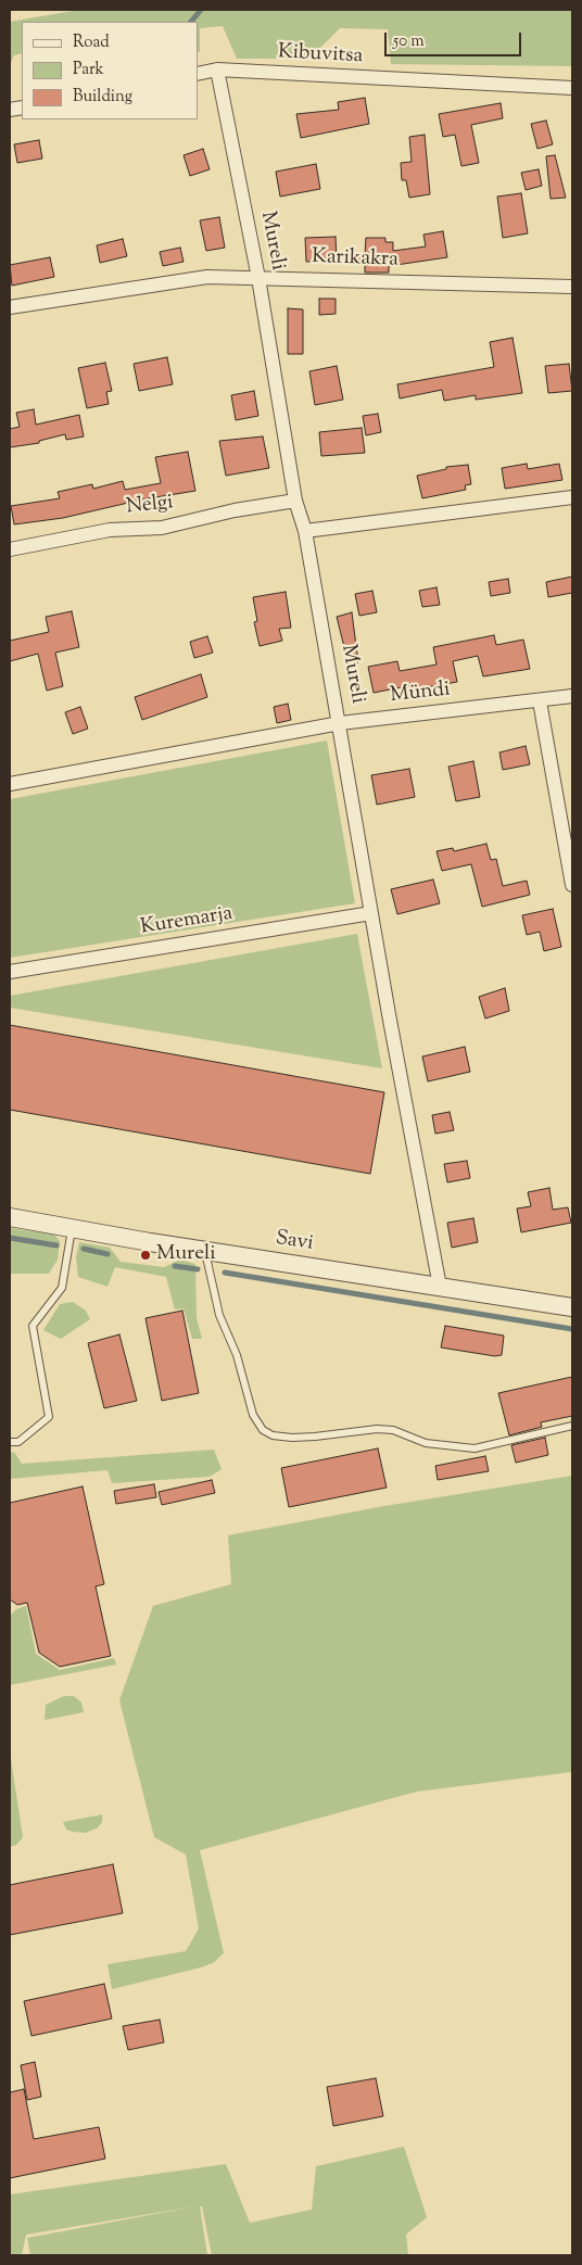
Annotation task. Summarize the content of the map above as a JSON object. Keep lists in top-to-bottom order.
{
  "streets": {
    "street": [
      "Kibuvitsa",
      "Mureli",
      "Karikakra",
      "Nelgi",
      "Mündi",
      "Kuremarja",
      "Savi"
    ]
  },
  "crossings": [
    ["Kibuvitsa", "Mureli"],
    ["Mureli", "Karikakra"],
    ["Mureli", "Nelgi"],
    ["Mureli", "Mündi"],
    ["Mureli", "Kuremarja"],
    ["Mureli", "Savi"]
  ],
  "places": ["Mureli"],
  "legend": ["Road", "Park", "Building"],
  "scale_bar": "50 m"
}
